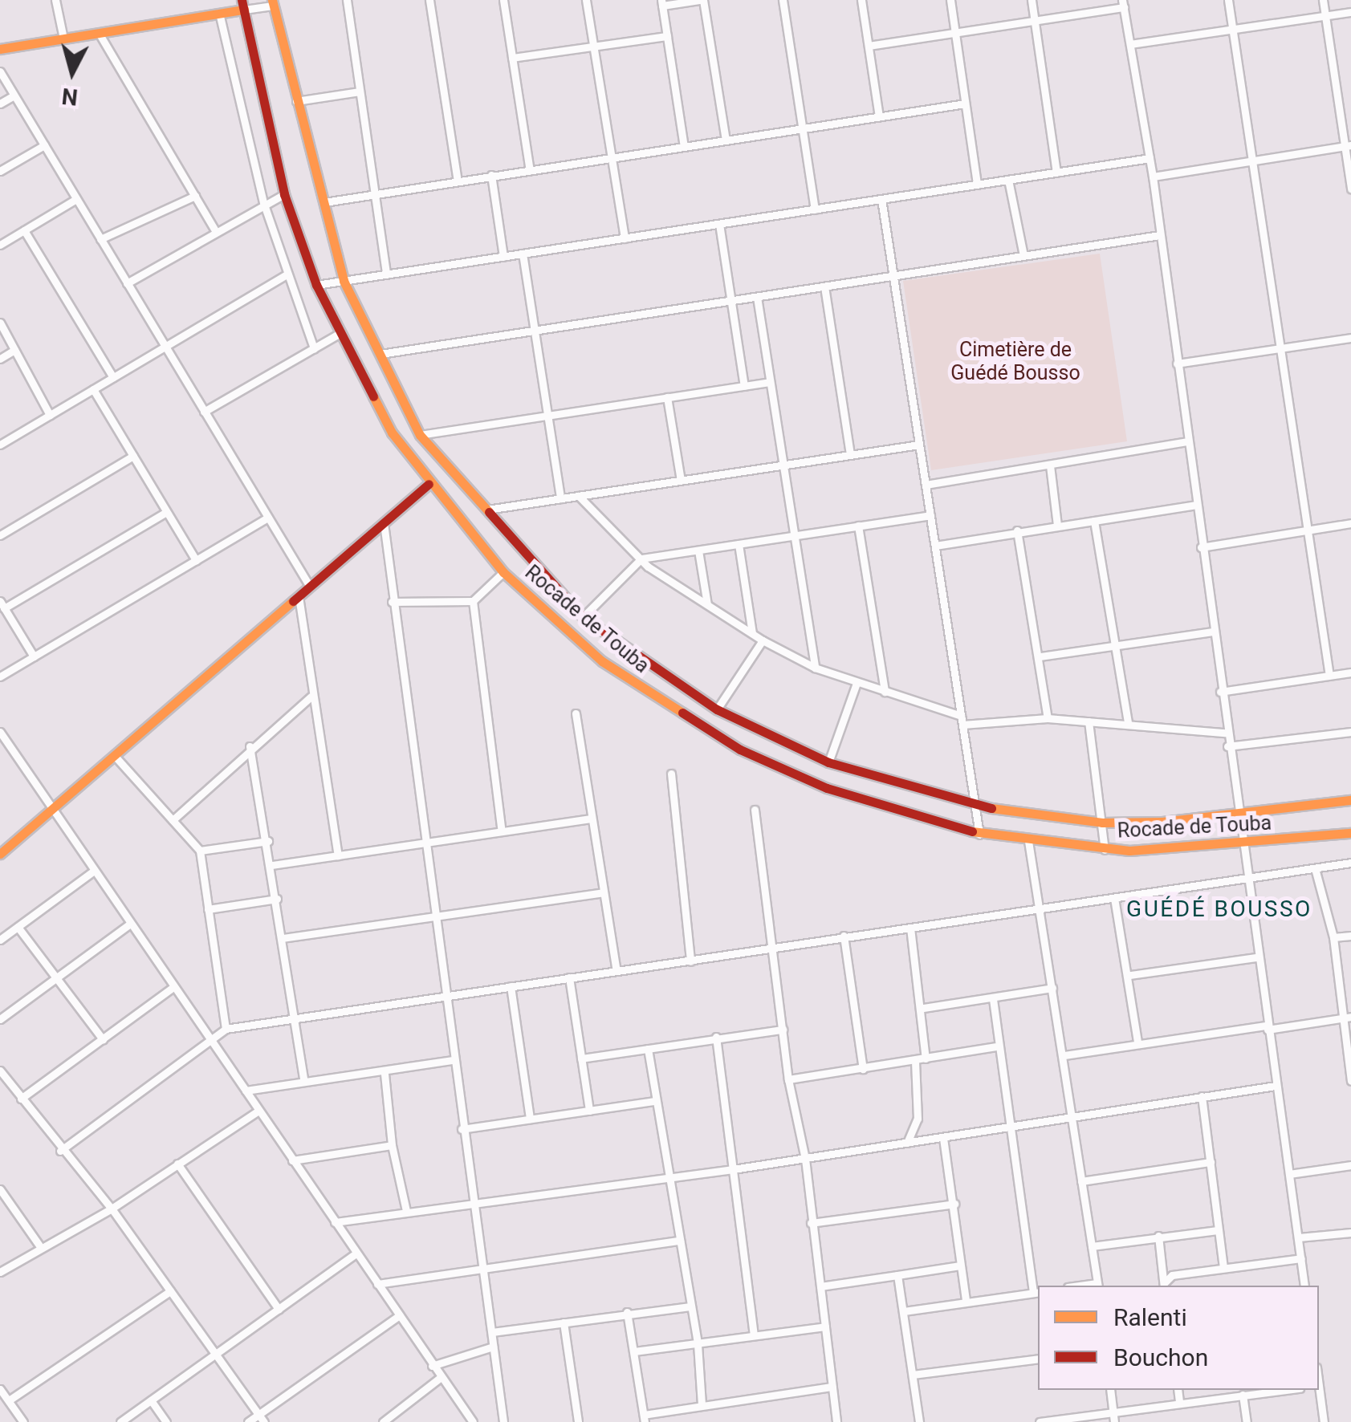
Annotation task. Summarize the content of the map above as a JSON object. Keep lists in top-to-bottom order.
{
  "streets": {
    "street": ["Rocade de Touba"]
  },
  "districts": ["GUÉDÉ BOUSSO"],
  "parks": ["Cimetière de Guédé Bousso"],
  "legend": ["Ralenti", "Bouchon"],
  "north": "bottom"
}
